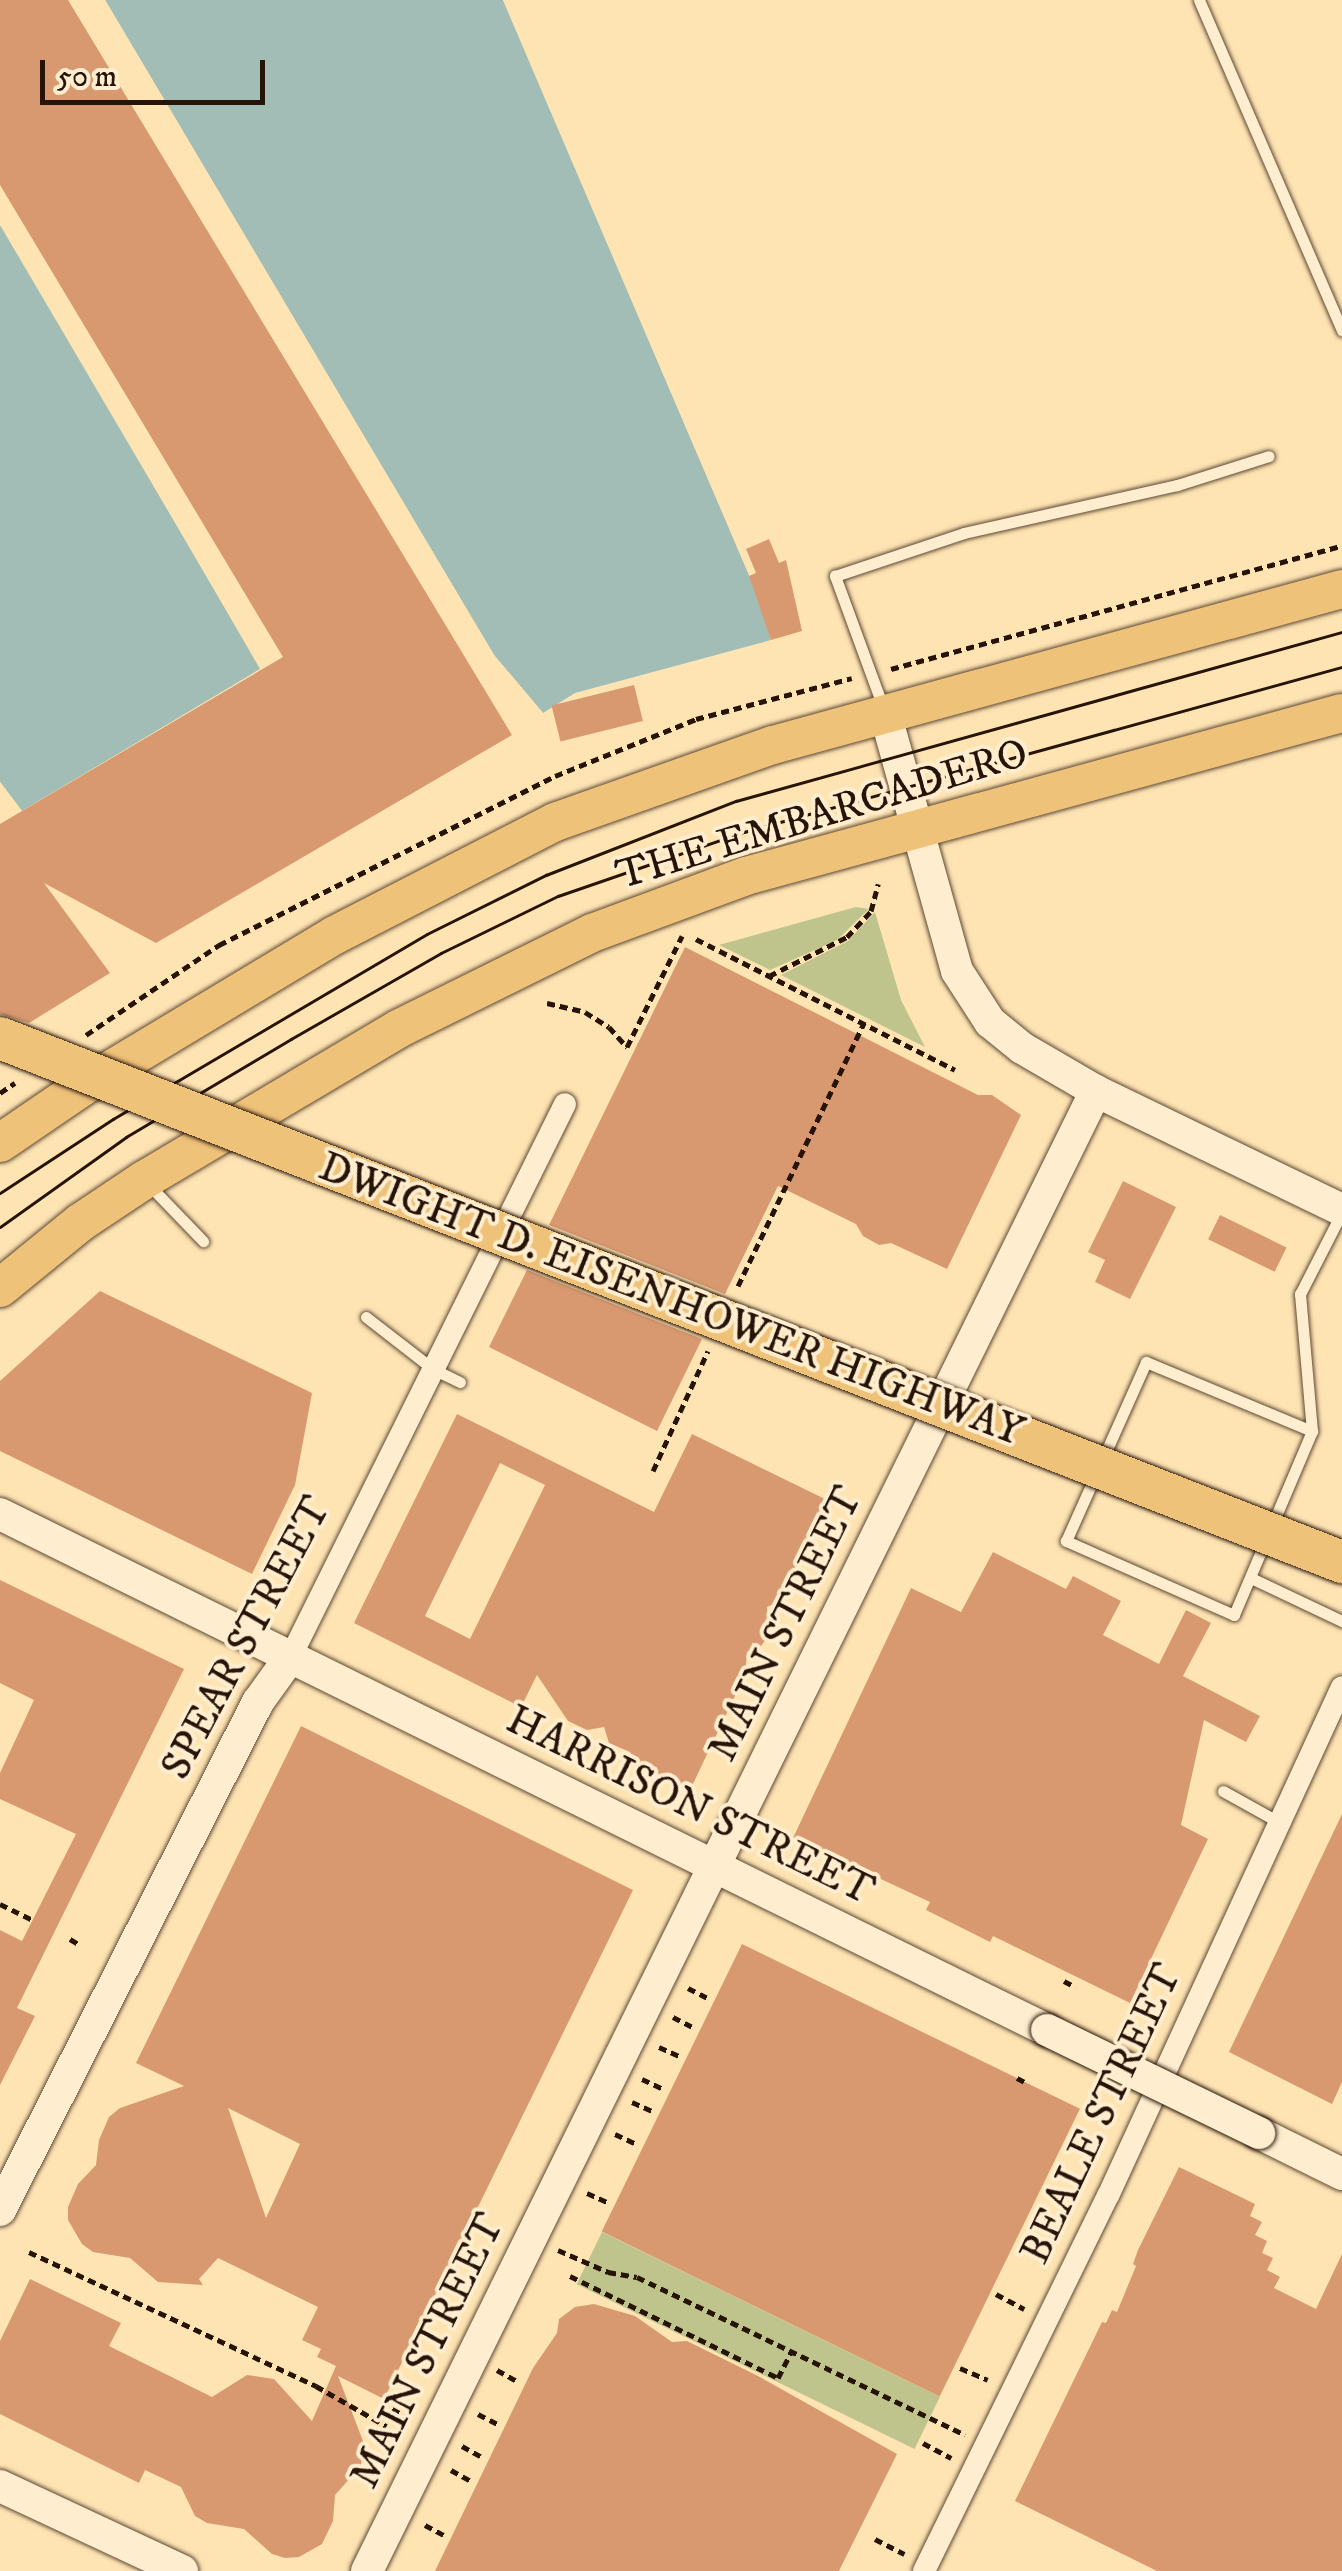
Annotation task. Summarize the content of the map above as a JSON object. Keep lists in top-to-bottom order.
{
  "streets": {
    "highway": ["DWIGHT D. EISENHOWER HIGHWAY"],
    "main road": ["THE EMBARCADERO"],
    "street": [
      "MAIN STREET",
      "SPEAR STREET",
      "HARRISON STREET",
      "BEALE STREET"
    ]
  },
  "crossings": [
    ["MAIN STREET", "HARRISON STREET"],
    ["SPEAR STREET", "HARRISON STREET"]
  ],
  "scale_bar": "50 m"
}
